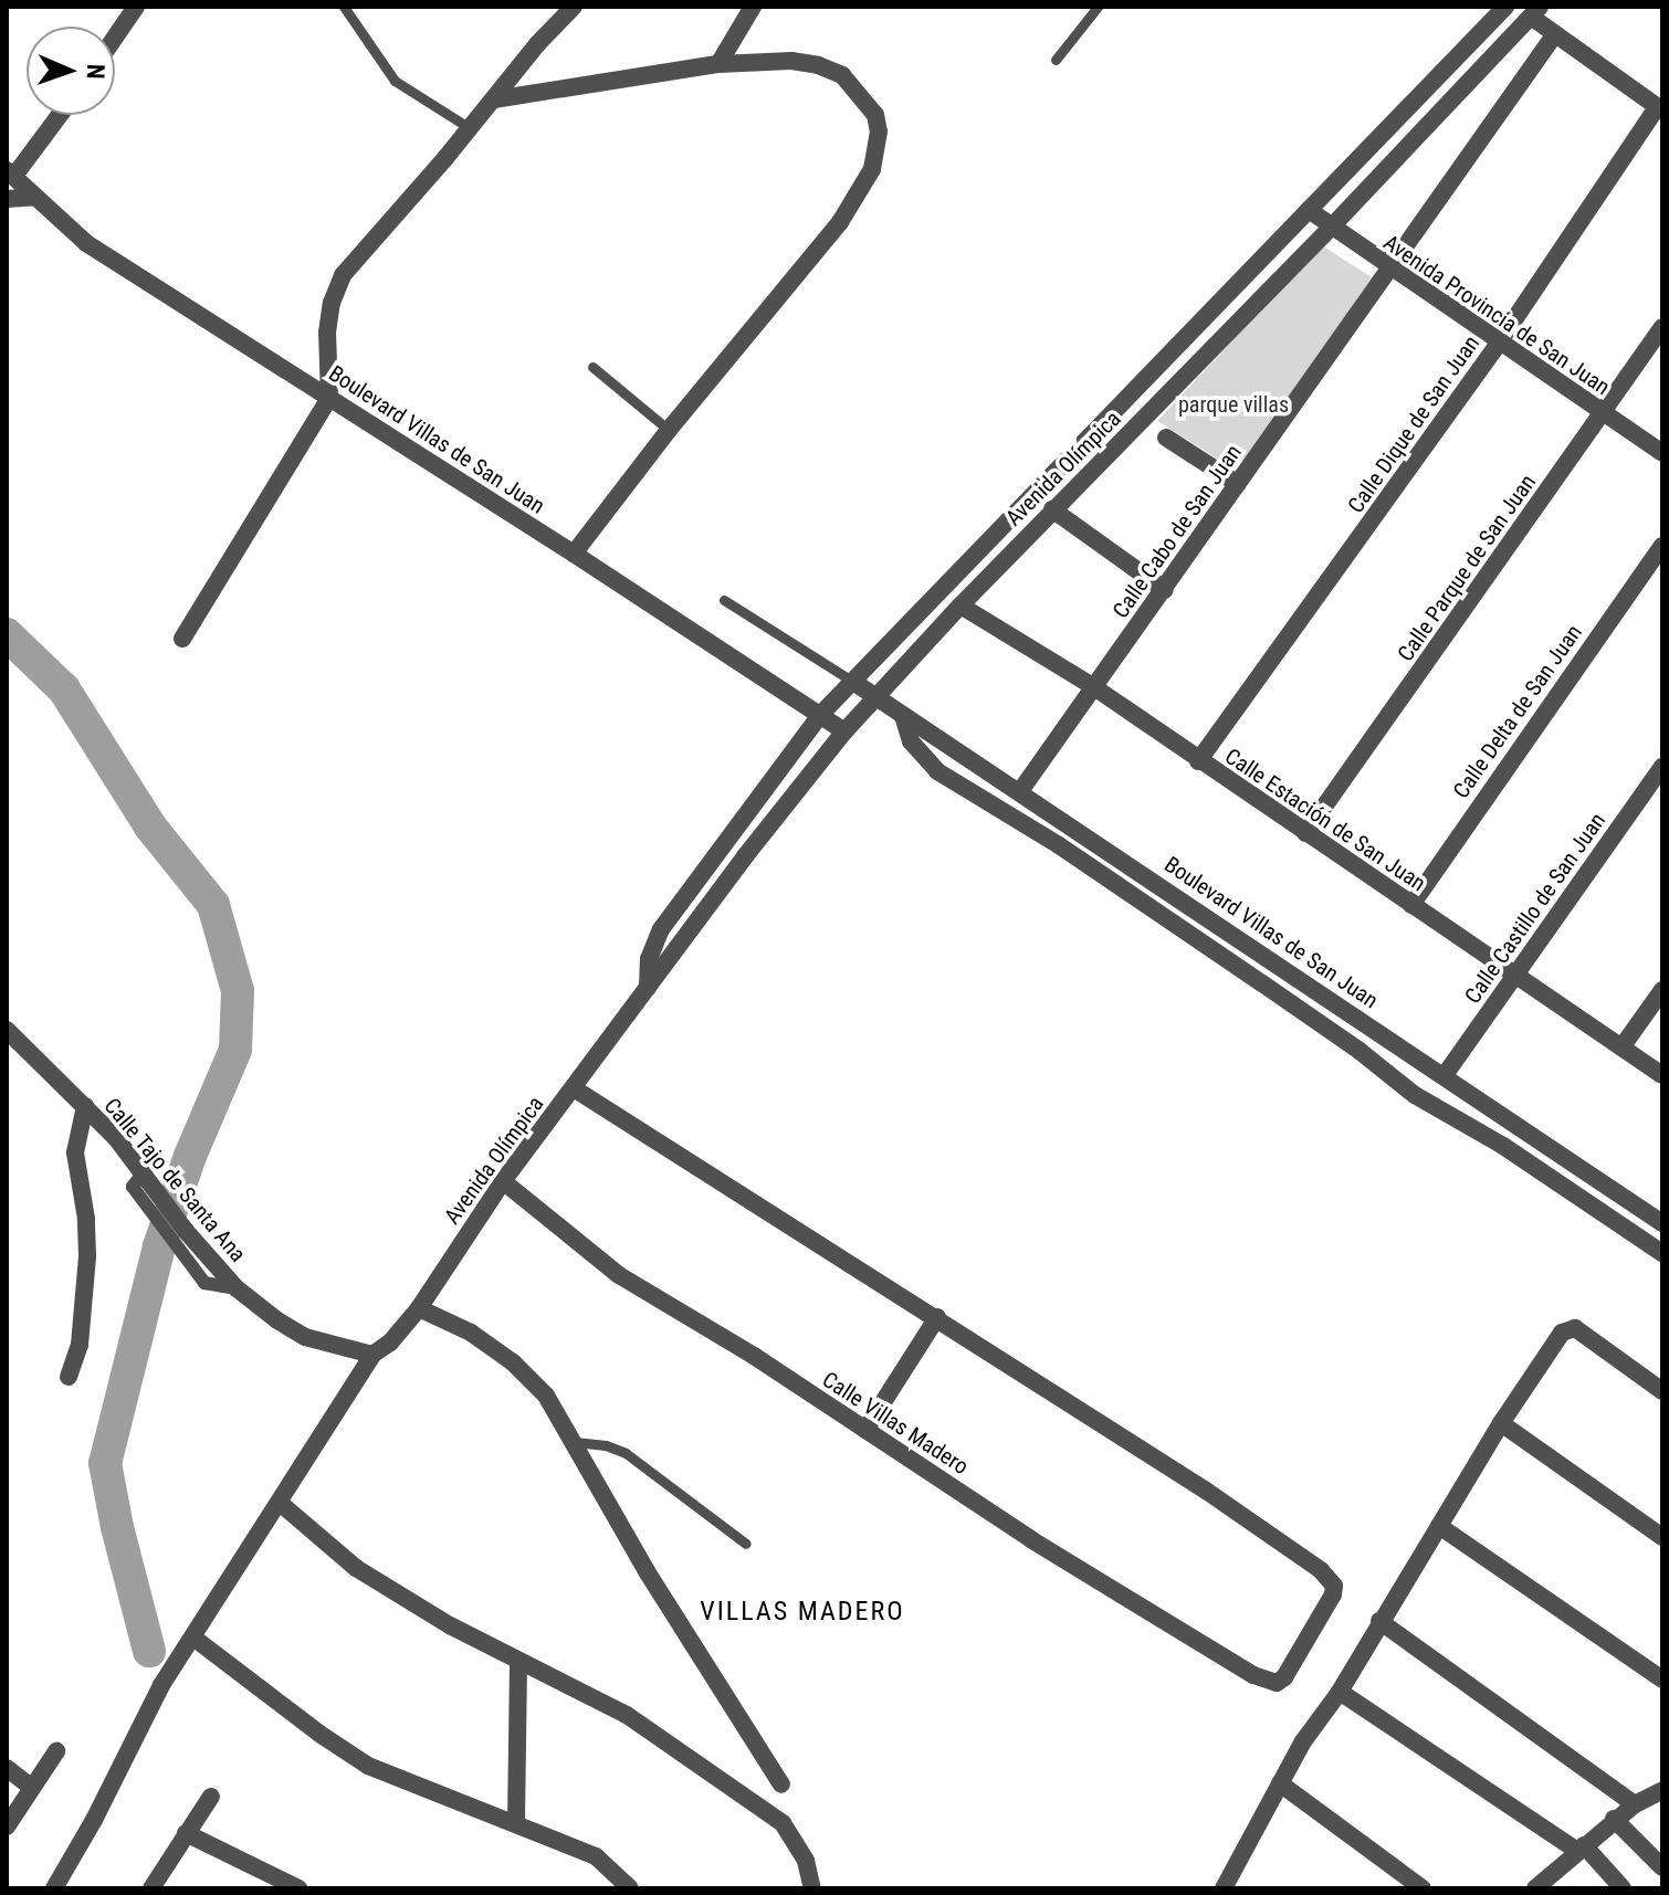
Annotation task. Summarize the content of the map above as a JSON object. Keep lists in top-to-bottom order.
{
  "streets": {
    "street": [
      "Avenida Provincia de San Juan",
      "Calle Dique de San Juan",
      "Boulevard Villas de San Juan",
      "Avenida Olímpica",
      "Calle Cabo de San Juan",
      "Calle Parque de San Juan",
      "Calle Delta de San Juan",
      "Calle Estación de San Juan",
      "Calle Castillo de San Juan",
      "Calle Tajo de Santa Ana",
      "Calle Villas Madero"
    ]
  },
  "crossings": [
    ["Avenida Provincia de San Juan", "Calle Dique de San Juan"],
    ["Avenida Provincia de San Juan", "Avenida Olímpica"],
    ["Avenida Provincia de San Juan", "Calle Cabo de San Juan"],
    ["Avenida Provincia de San Juan", "Calle Parque de San Juan"],
    ["Calle Dique de San Juan", "Calle Estación de San Juan"],
    ["Boulevard Villas de San Juan", "Avenida Olímpica"],
    ["Boulevard Villas de San Juan", "Calle Cabo de San Juan"],
    ["Boulevard Villas de San Juan", "Calle Castillo de San Juan"],
    ["Avenida Olímpica", "Calle Estación de San Juan"],
    ["Avenida Olímpica", "Calle Tajo de Santa Ana"],
    ["Avenida Olímpica", "Calle Villas Madero"],
    ["Calle Cabo de San Juan", "Calle Estación de San Juan"],
    ["Calle Parque de San Juan", "Calle Estación de San Juan"],
    ["Calle Delta de San Juan", "Calle Estación de San Juan"],
    ["Calle Estación de San Juan", "Calle Castillo de San Juan"]
  ],
  "districts": ["VILLAS MADERO"],
  "parks": ["parque villas"],
  "north": "right"
}
